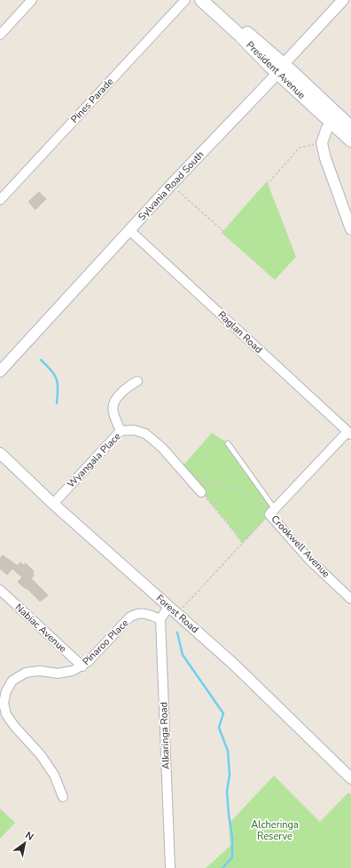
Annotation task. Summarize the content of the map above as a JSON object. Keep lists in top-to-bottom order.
{
  "streets": {
    "main road": ["President Avenue"],
    "street": [
      "Pines Parade",
      "Sylvania Road South",
      "Raglan Road",
      "Wyangala Place",
      "Crookwell Avenue",
      "Forest Road",
      "Nabiac Avenue",
      "Pinaroo Place",
      "Alkaringa Road"
    ]
  },
  "crossings": [
    ["President Avenue", "Sylvania Road South"],
    ["Sylvania Road South", "Raglan Road"],
    ["Raglan Road", "Crookwell Avenue"],
    ["Wyangala Place", "Forest Road"],
    ["Nabiac Avenue", "Pinaroo Place"],
    ["Pinaroo Place", "Alkaringa Road"]
  ],
  "parks": ["Alcheringa Reserve"],
  "north": "top right"
}
